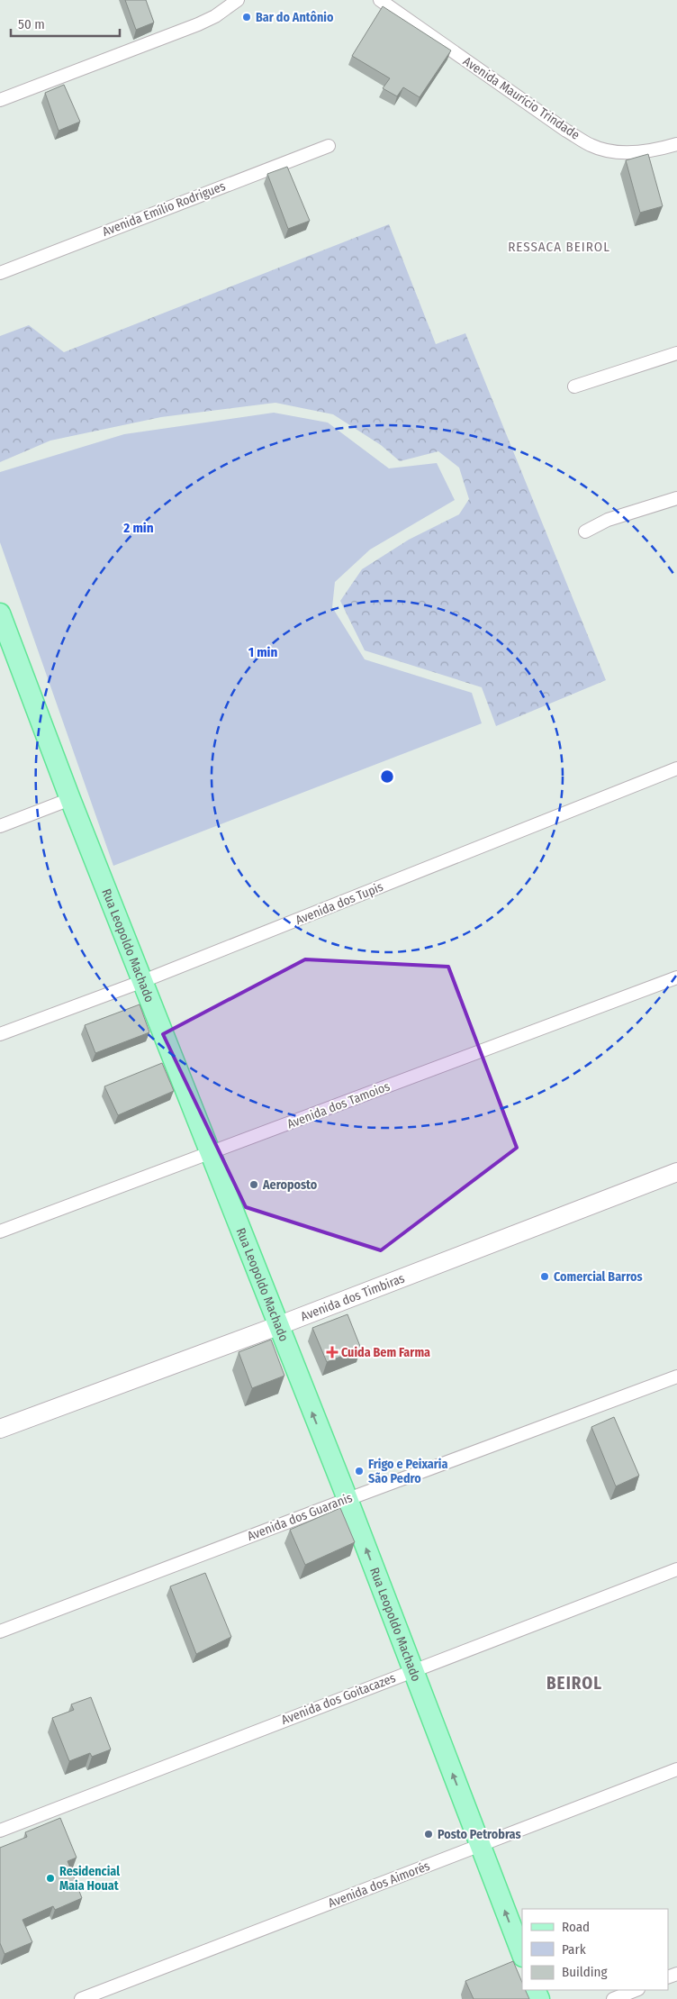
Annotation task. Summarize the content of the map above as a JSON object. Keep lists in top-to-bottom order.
{
  "streets": {
    "main road": ["Rua Leopoldo Machado"],
    "street": [
      "Avenida Maurício Trindade",
      "Avenida Emílio Rodrigues",
      "Avenida dos Tupis",
      "Avenida dos Tamoios",
      "Avenida dos Timbiras",
      "Avenida dos Guaranis",
      "Avenida dos Goitacazes",
      "Avenida dos Aimorés"
    ]
  },
  "crossings": [
    ["Avenida dos Tupis", "Rua Leopoldo Machado"],
    ["Rua Leopoldo Machado", "Avenida dos Tamoios"],
    ["Rua Leopoldo Machado", "Avenida dos Timbiras"],
    ["Rua Leopoldo Machado", "Avenida dos Guaranis"],
    ["Rua Leopoldo Machado", "Avenida dos Goitacazes"],
    ["Rua Leopoldo Machado", "Avenida dos Aimorés"]
  ],
  "one_way": ["Rua Leopoldo Machado"],
  "districts": ["RESSACA BEIROL", "BEIROL"],
  "places": {
    "other": [
      "Bar do Antônio",
      "Aeroposto",
      "Comercial Barros",
      "Frigo e Peixaria São Pedro",
      "Posto Petrobras",
      "Residencial Maia Houat"
    ],
    "health": ["Cuida Bem Farma"]
  },
  "legend": ["Road", "Park", "Building"],
  "scale_bar": "50 m",
  "rings": ["2 min", "1 min"]
}
